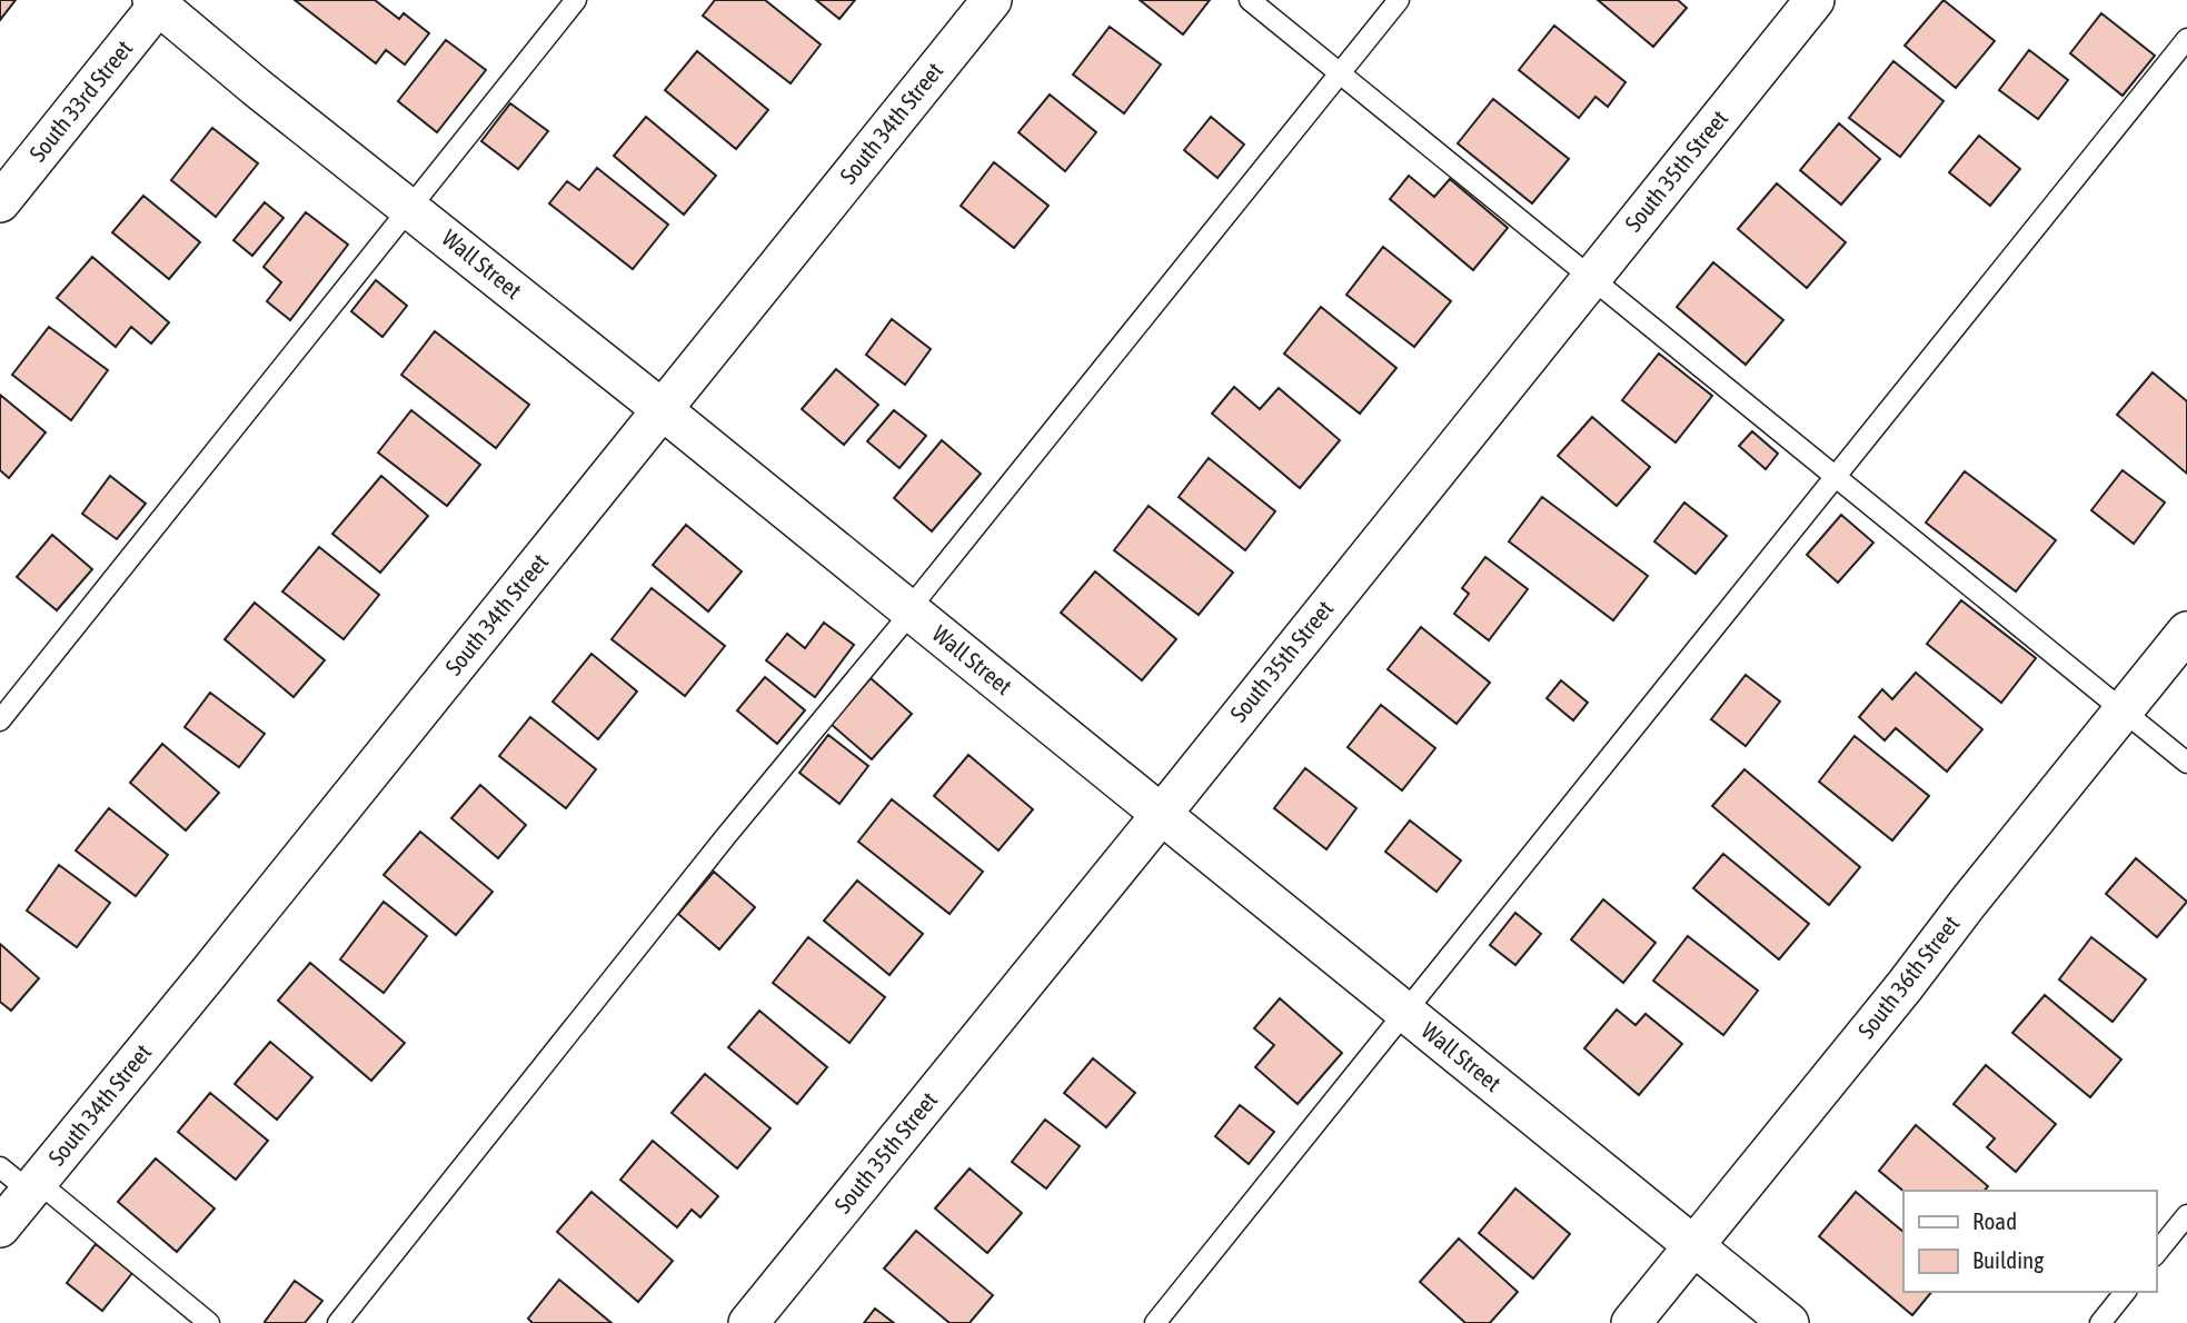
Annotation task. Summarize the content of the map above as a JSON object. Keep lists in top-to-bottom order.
{
  "streets": {
    "street": [
      "South 33rd Street",
      "South 34th Street",
      "South 35th Street",
      "Wall Street",
      "South 36th Street"
    ]
  },
  "crossings": [
    ["South 33rd Street", "Wall Street"],
    ["South 34th Street", "Wall Street"],
    ["South 35th Street", "Wall Street"],
    ["Wall Street", "South 36th Street"]
  ],
  "legend": ["Road", "Building"]
}
